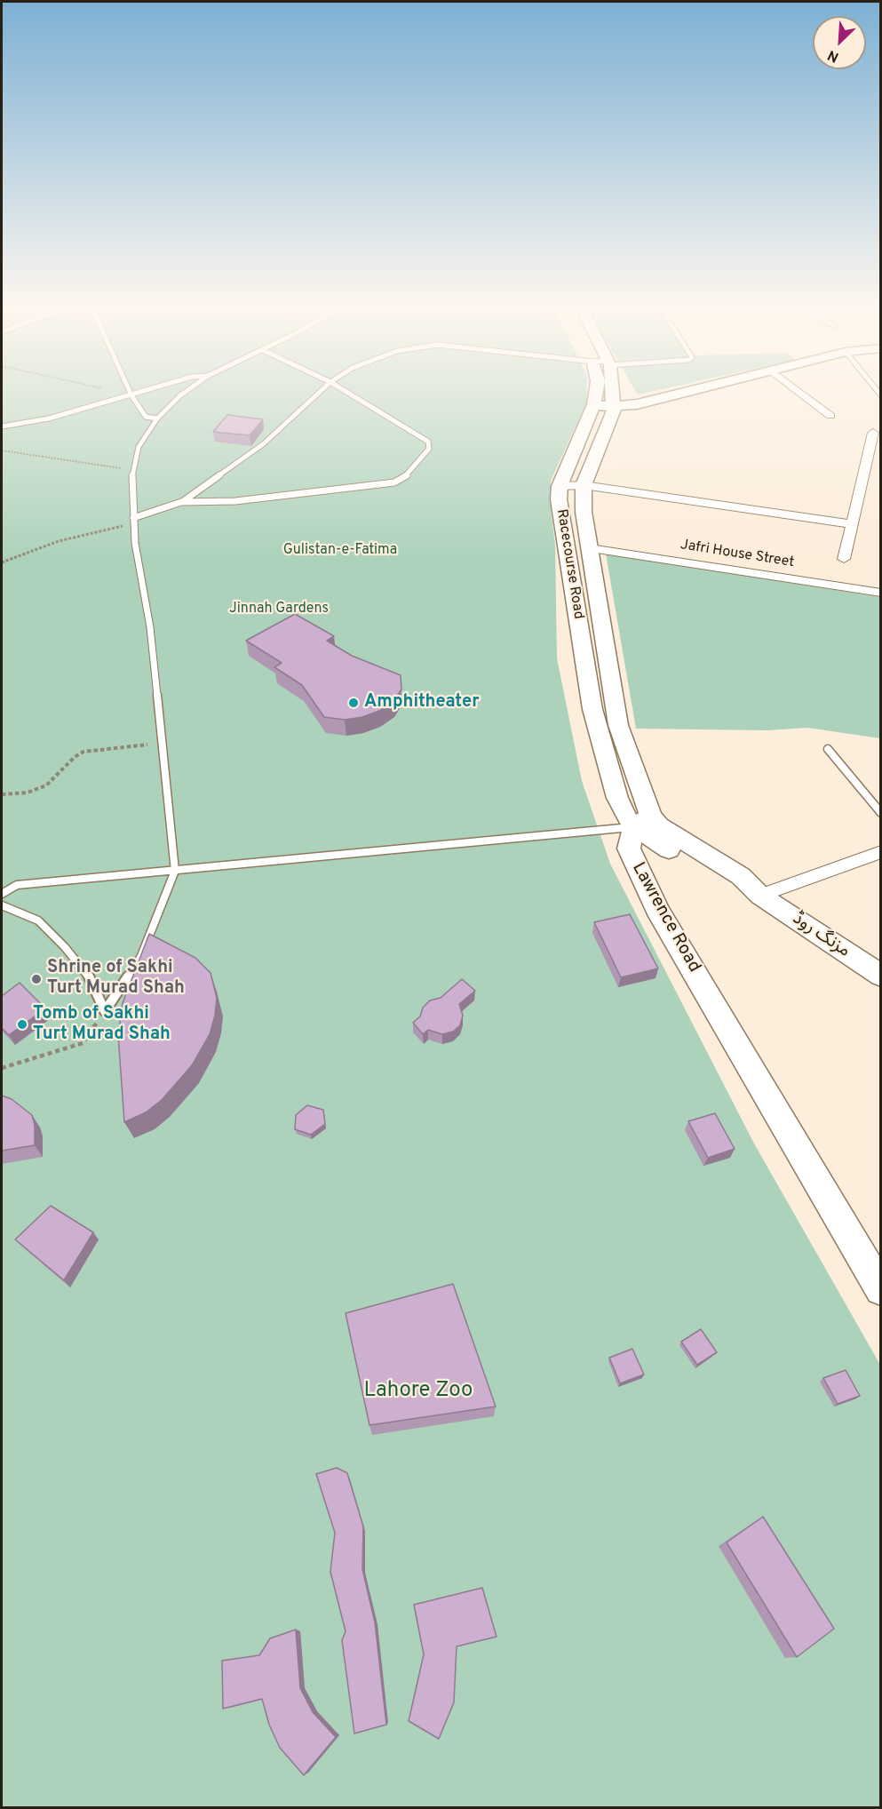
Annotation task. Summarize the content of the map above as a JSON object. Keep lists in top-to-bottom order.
{
  "streets": {
    "main road": ["Racecourse Road", "Lawrence Road", "مزنگ روڈ"],
    "street": ["Jafri House Street"]
  },
  "crossings": [
    ["Jafri House Street", "Lawrence Road"],
    ["Racecourse Road", "Lawrence Road"],
    ["Racecourse Road", "مزنگ روڈ"],
    ["Lawrence Road", "مزنگ روڈ"]
  ],
  "parks": ["Gulistan-e-Fatima", "Jinnah Gardens", "Lahore Zoo"],
  "places": ["Amphitheater", "Shrine of Sakhi Turt Murad Shah", "Tomb of Sakhi Turt Murad Shah"],
  "north": "bottom left"
}
